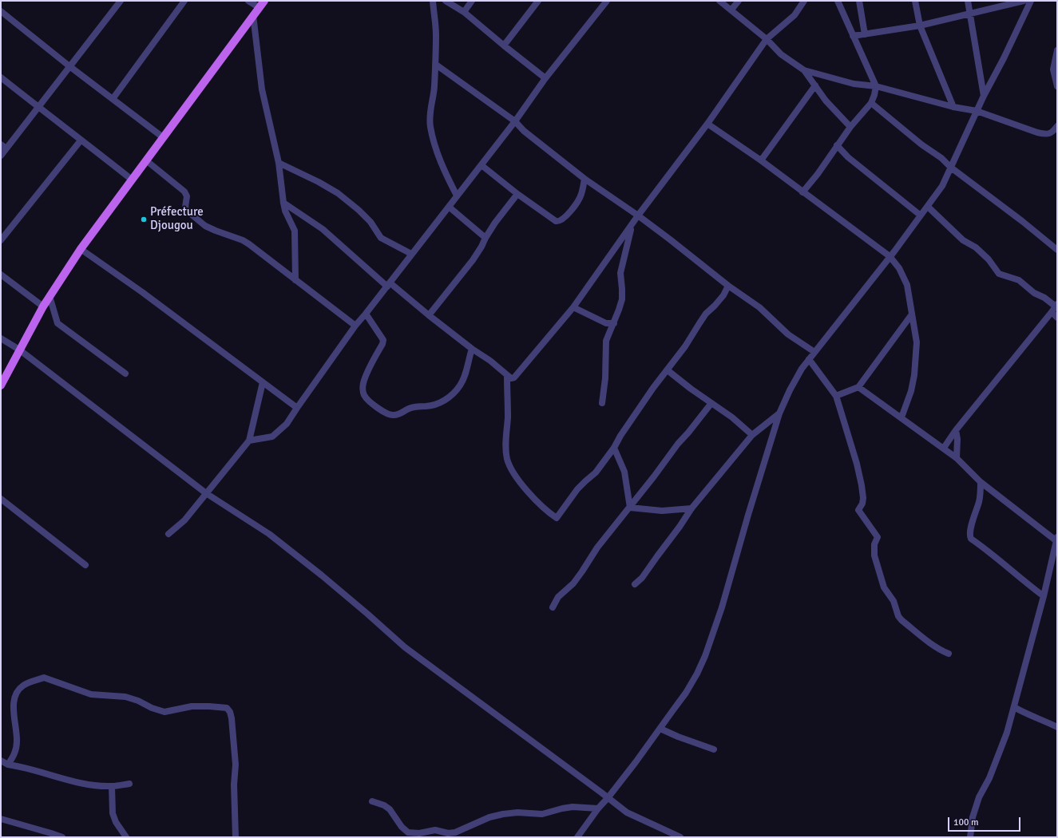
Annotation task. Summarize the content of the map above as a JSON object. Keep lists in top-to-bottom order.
{
  "places": ["Préfecture Djougou"],
  "scale_bar": "100 m"
}
